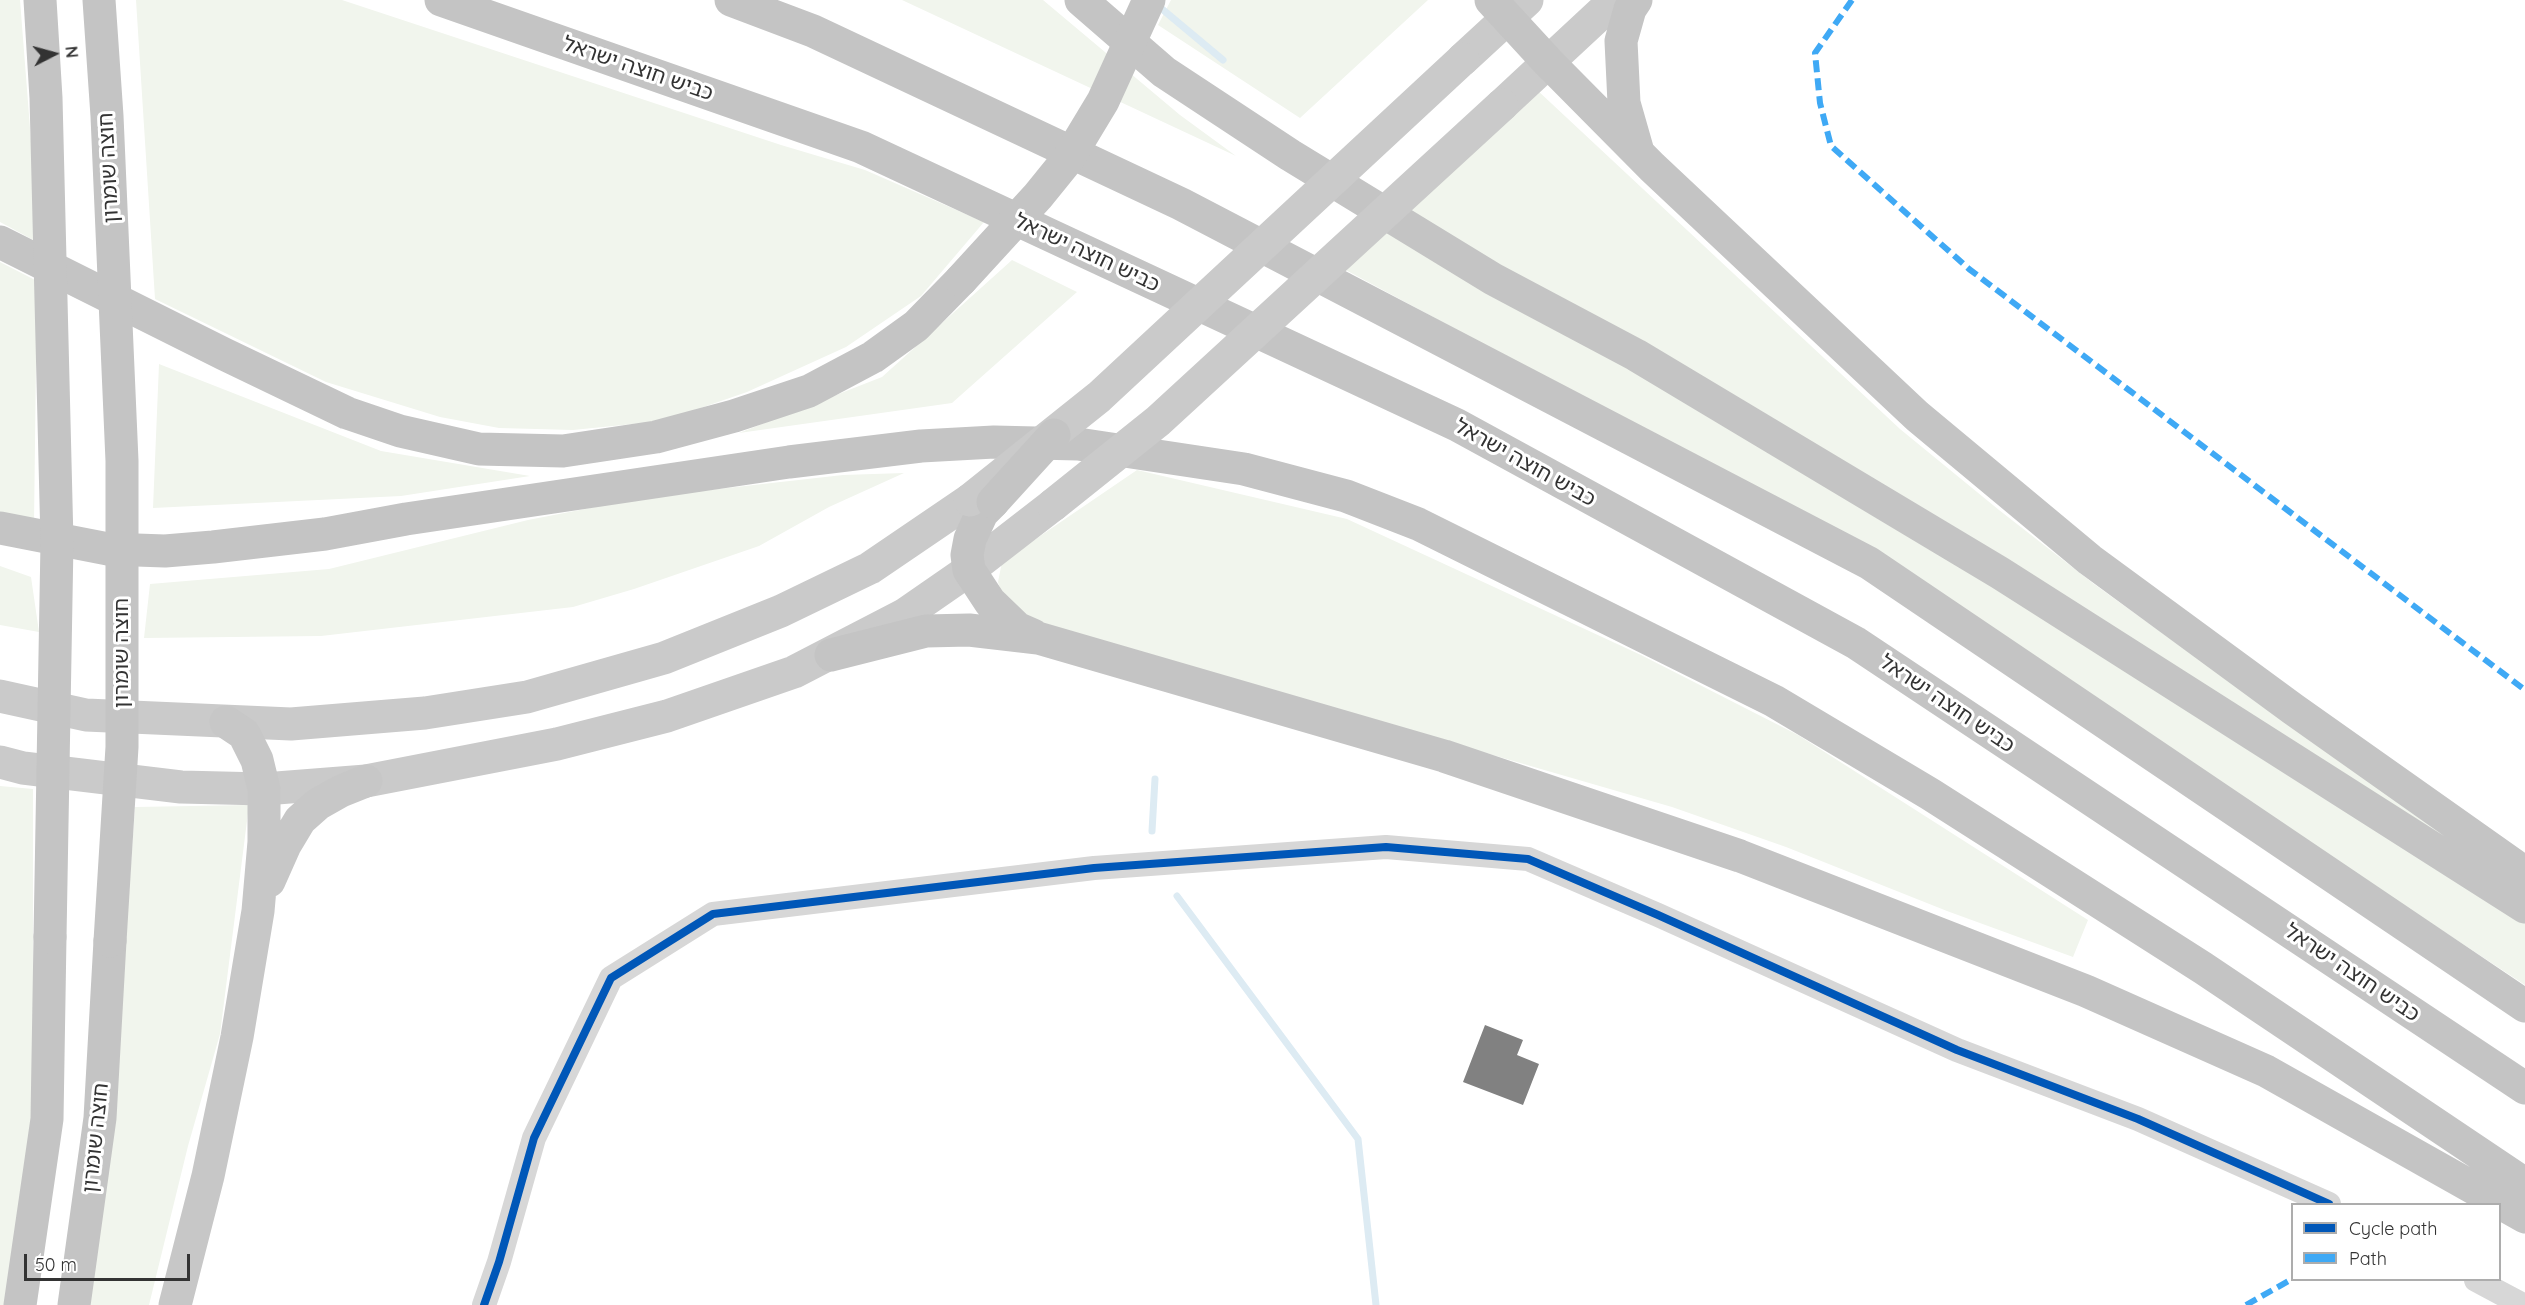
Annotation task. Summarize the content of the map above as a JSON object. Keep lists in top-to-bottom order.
{
  "streets": {
    "highway": ["כביש חוצה ישראל", "חוצה שומרון"]
  },
  "legend": ["Cycle path", "Path"],
  "scale_bar": "50 m",
  "north": "right"
}
